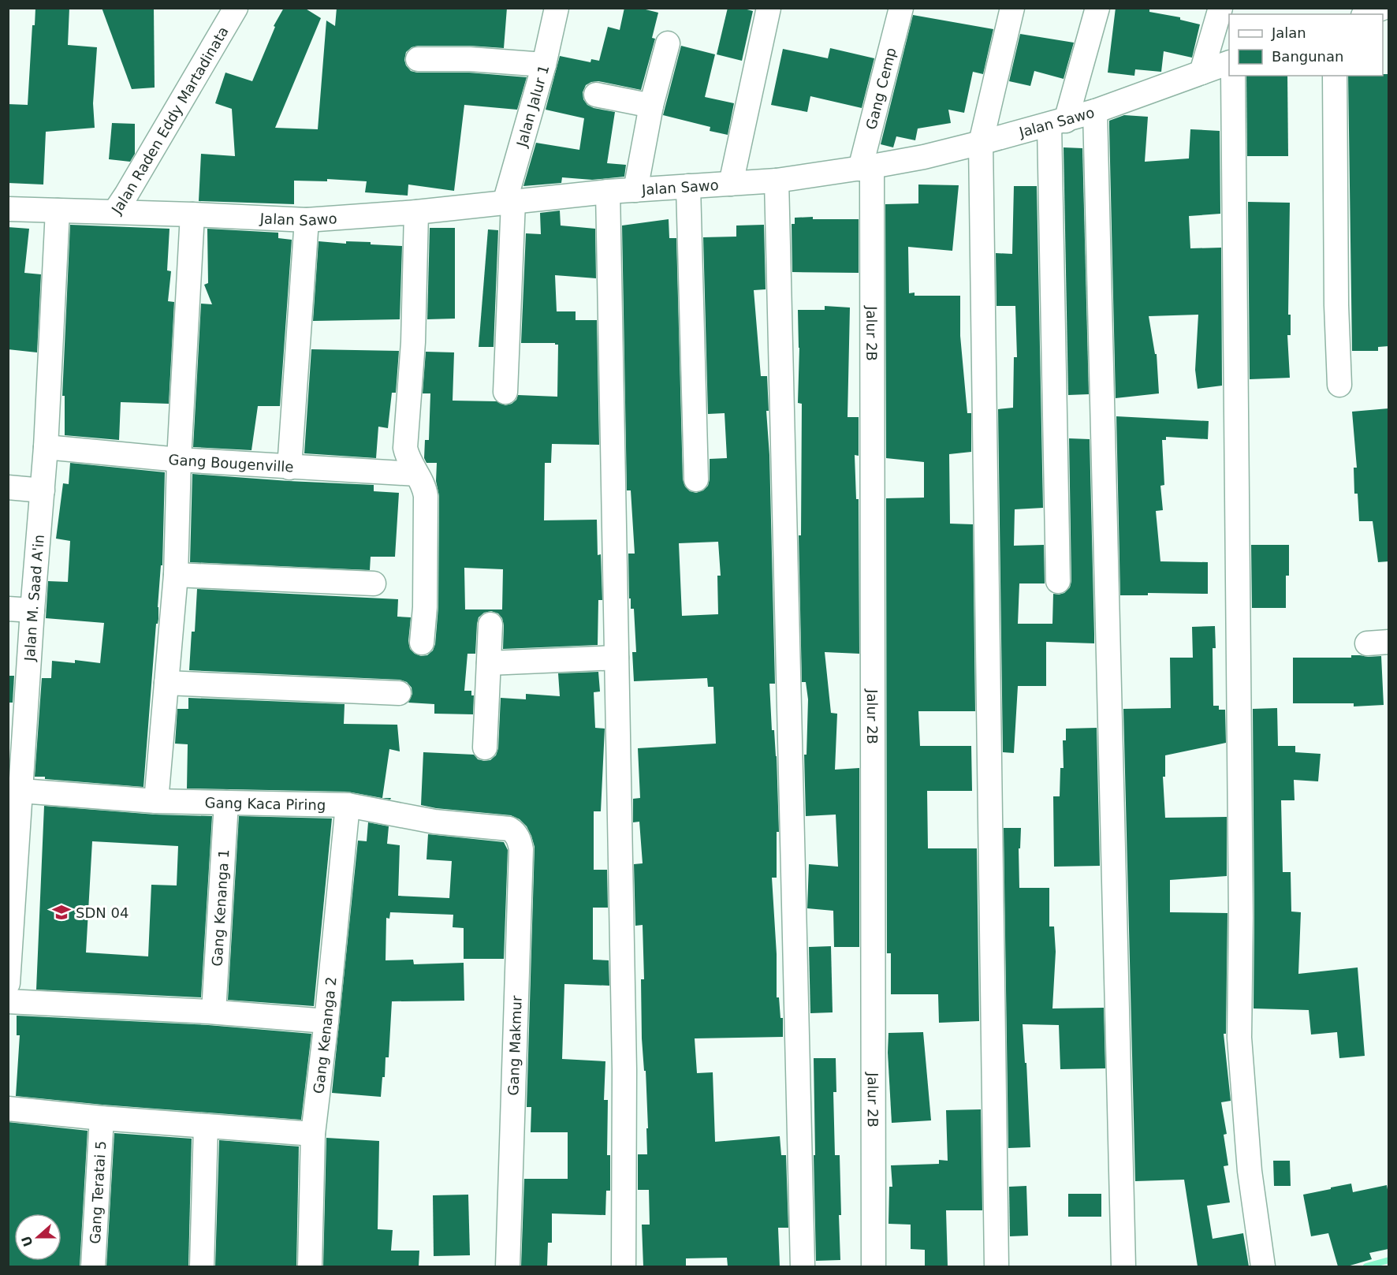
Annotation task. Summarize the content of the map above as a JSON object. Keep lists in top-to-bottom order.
{
  "streets": {
    "street": [
      "Gang Cemp",
      "Jalan Jalur 1",
      "Jalan Raden Eddy Martadinata",
      "Jalan Sawo",
      "Jalur 2B",
      "Gang Bougenville",
      "Jalan M. Saad A'in",
      "Gang Kaca Piring",
      "Gang Kenanga 1",
      "Gang Kenanga 2",
      "Gang Makmur",
      "Gang Teratai 5"
    ]
  },
  "crossings": [
    ["Gang Cemp", "Jalan Sawo"],
    ["Gang Cemp", "Jalur 2B"],
    ["Jalan Jalur 1", "Jalan Sawo"],
    ["Jalan Raden Eddy Martadinata", "Jalan Sawo"],
    ["Jalan Raden Eddy Martadinata", "Jalan M. Saad A'in"],
    ["Jalan Sawo", "Jalur 2B"],
    ["Gang Bougenville", "Jalan M. Saad A'in"],
    ["Jalan M. Saad A'in", "Gang Kaca Piring"],
    ["Gang Kaca Piring", "Gang Kenanga 1"],
    ["Gang Kaca Piring", "Gang Kenanga 2"],
    ["Gang Kaca Piring", "Gang Makmur"]
  ],
  "places": {
    "school or university": ["SDN 04"]
  },
  "legend": ["Jalan", "Bangunan"],
  "north": "left"
}
